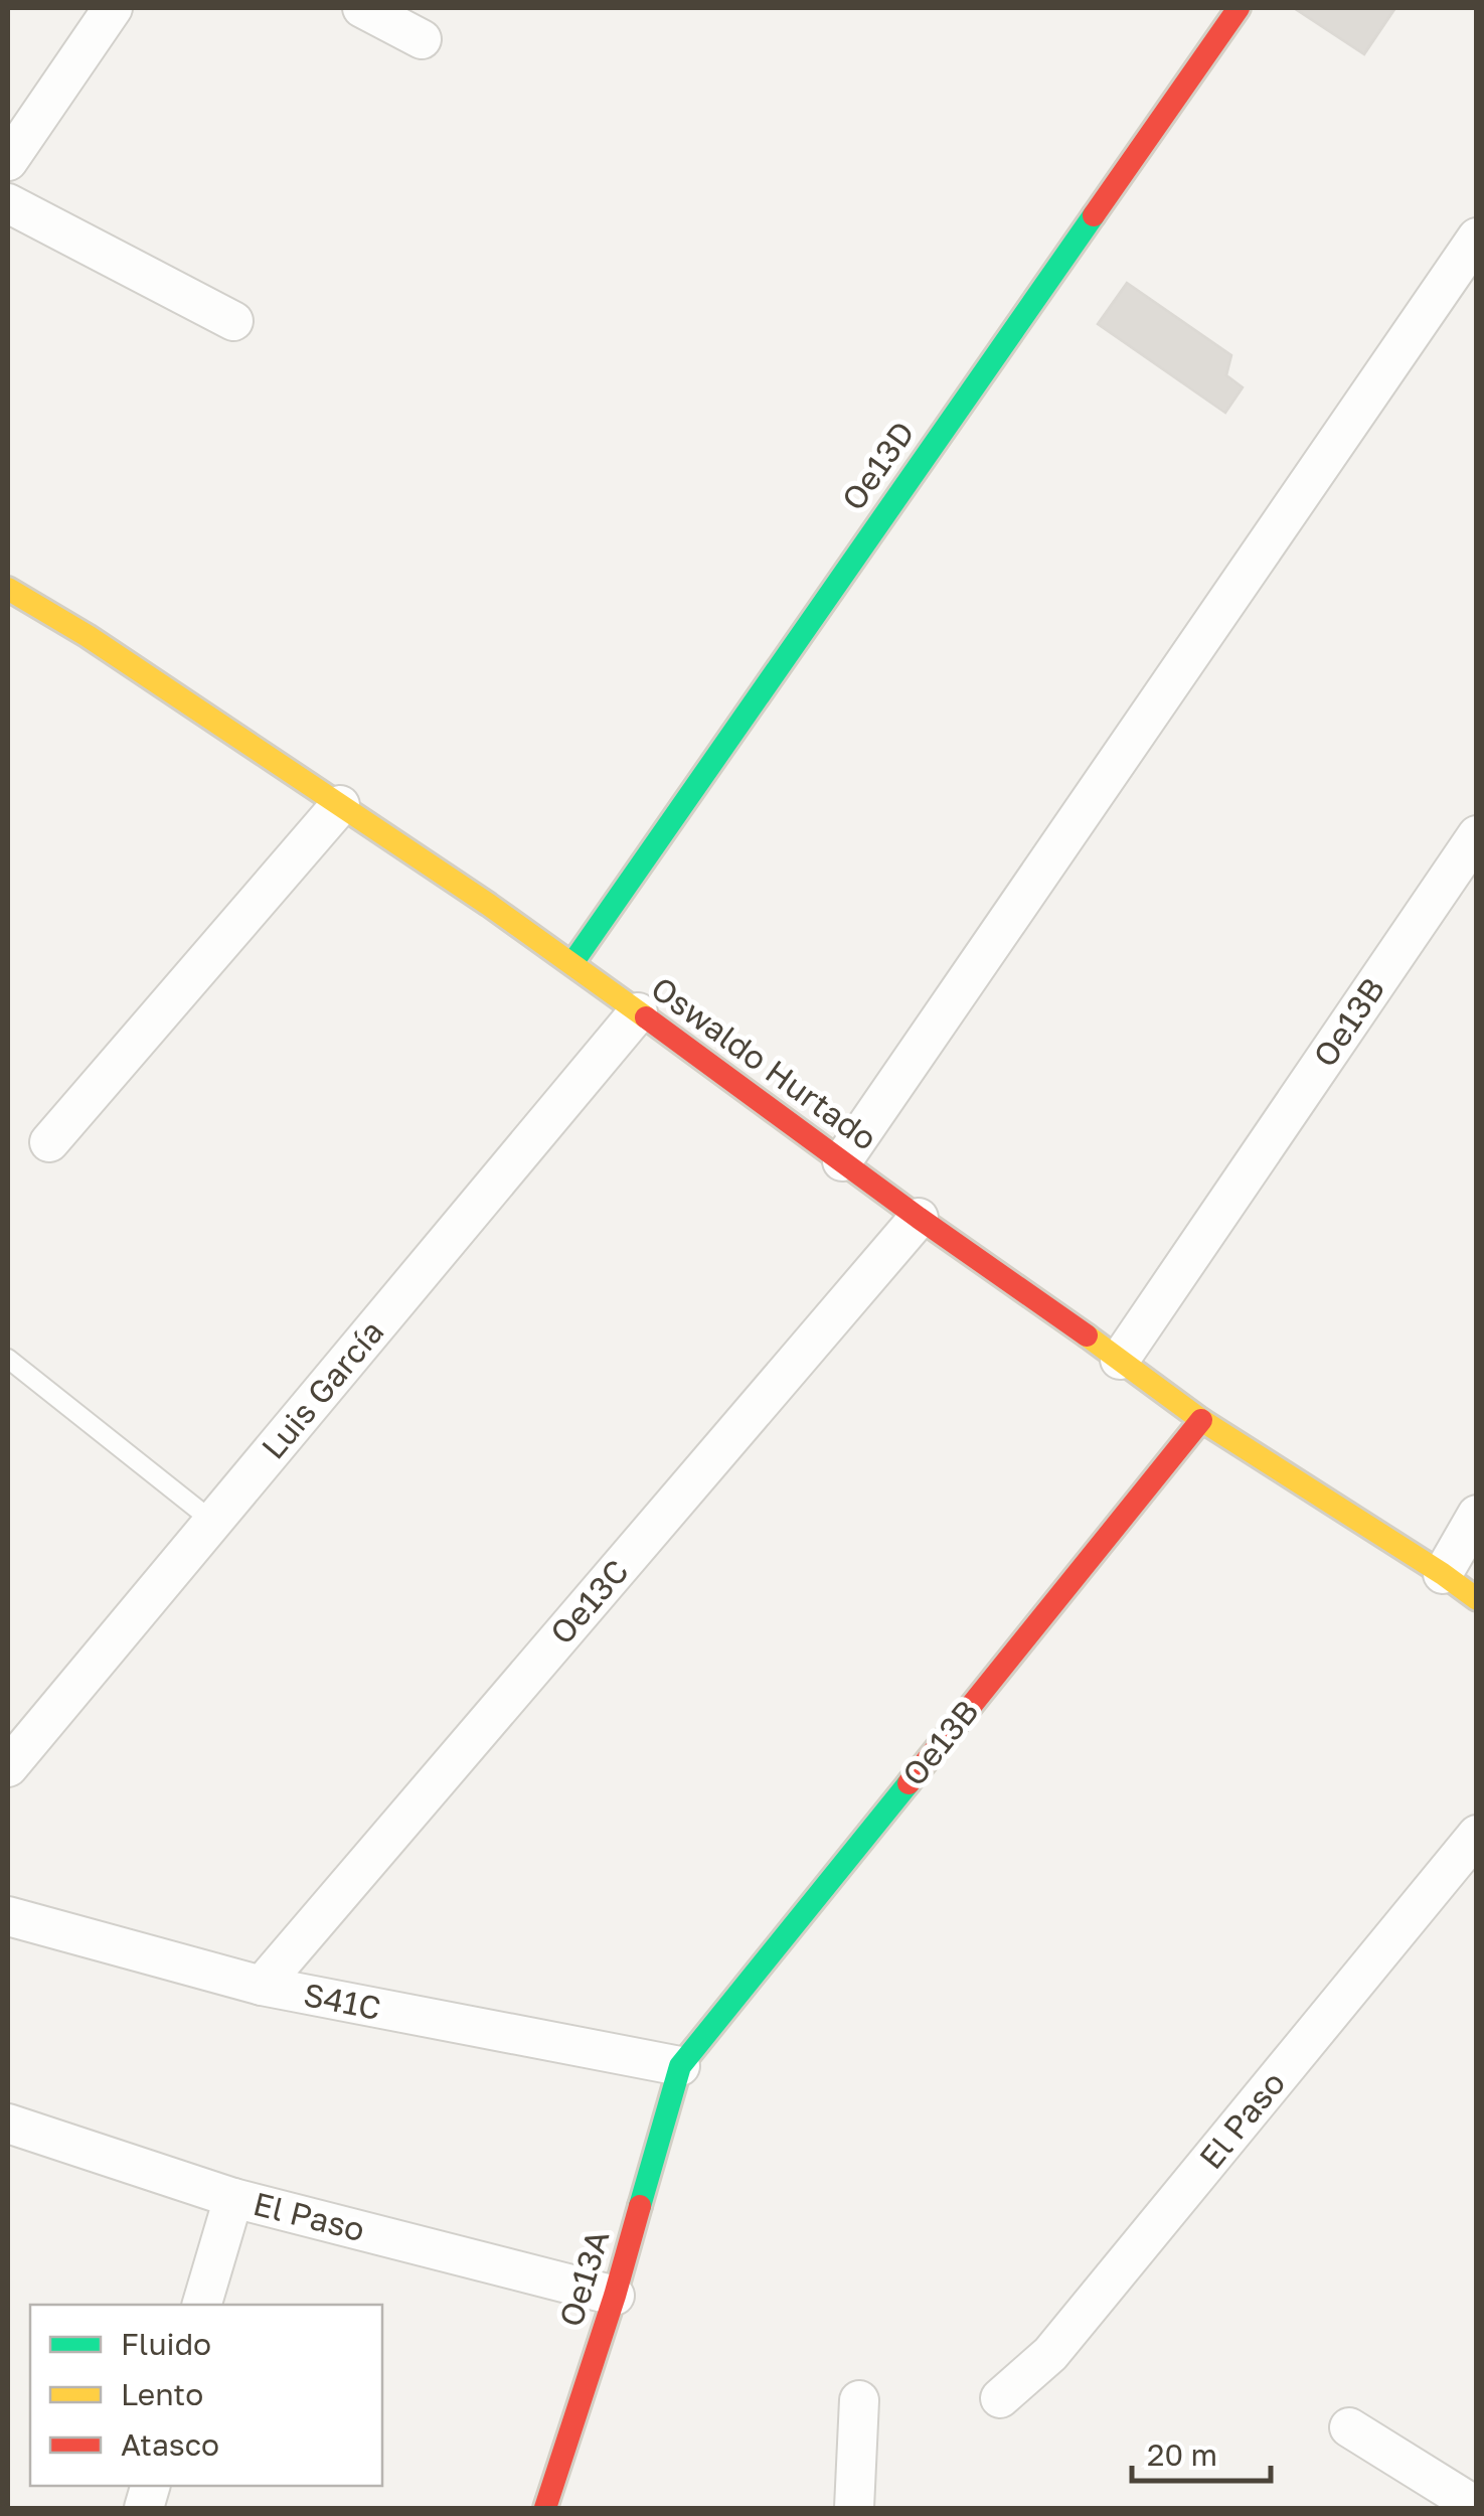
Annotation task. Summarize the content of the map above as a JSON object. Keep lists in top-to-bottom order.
{
  "streets": {
    "street": [
      "Oe13D",
      "Oe13B",
      "Oswaldo Hurtado",
      "Luis García",
      "Oe13C",
      "S41C",
      "El Paso",
      "Oe13A"
    ]
  },
  "crossings": [
    ["Oe13D", "Oswaldo Hurtado"],
    ["Oe13B", "Oswaldo Hurtado"],
    ["Oe13B", "S41C"],
    ["Oe13B", "Oe13A"],
    ["Oswaldo Hurtado", "Luis García"],
    ["Oswaldo Hurtado", "Oe13C"],
    ["Oe13C", "S41C"],
    ["S41C", "Oe13A"],
    ["El Paso", "Oe13A"]
  ],
  "legend": ["Fluido", "Lento", "Atasco"],
  "scale_bar": "20 m"
}
